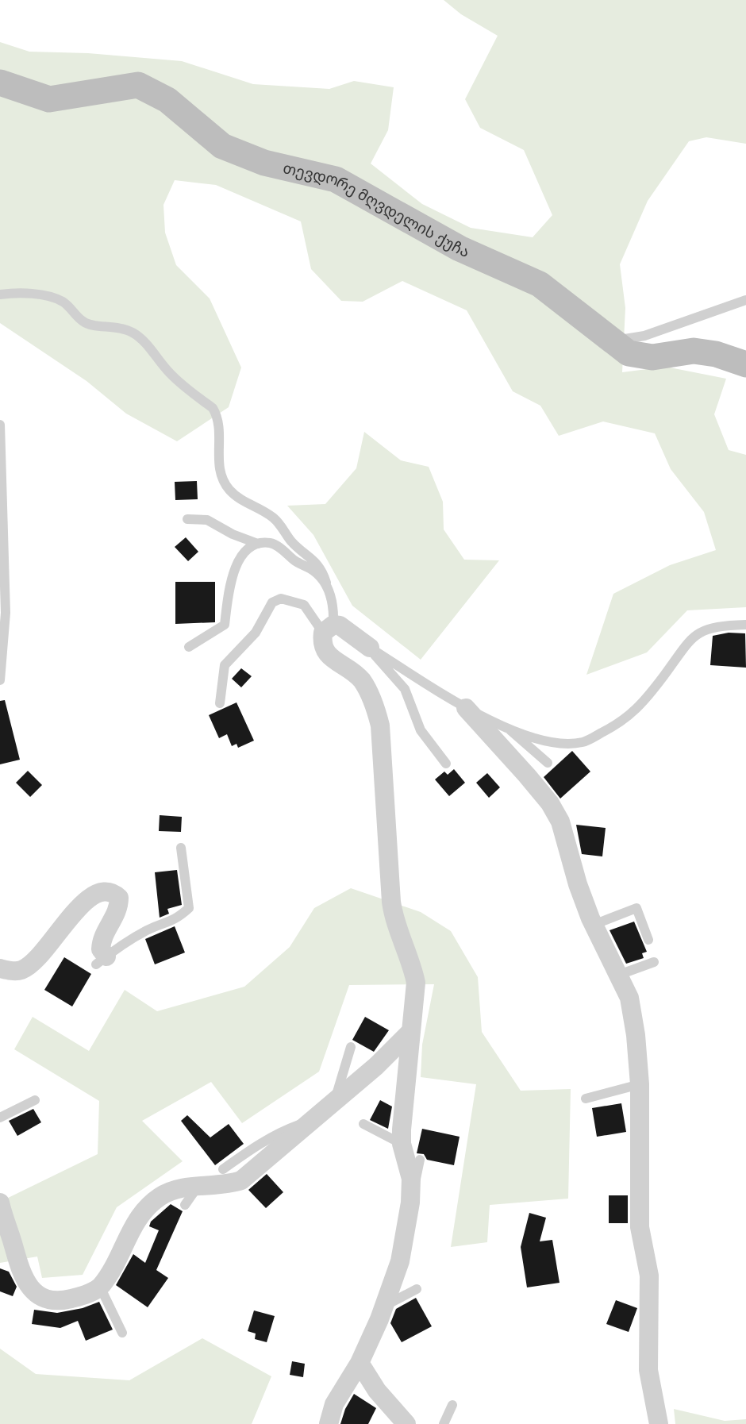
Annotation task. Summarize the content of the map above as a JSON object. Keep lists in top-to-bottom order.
{
  "streets": {
    "street": ["თევდორე მღვდელის ქუჩა"]
  }
}
